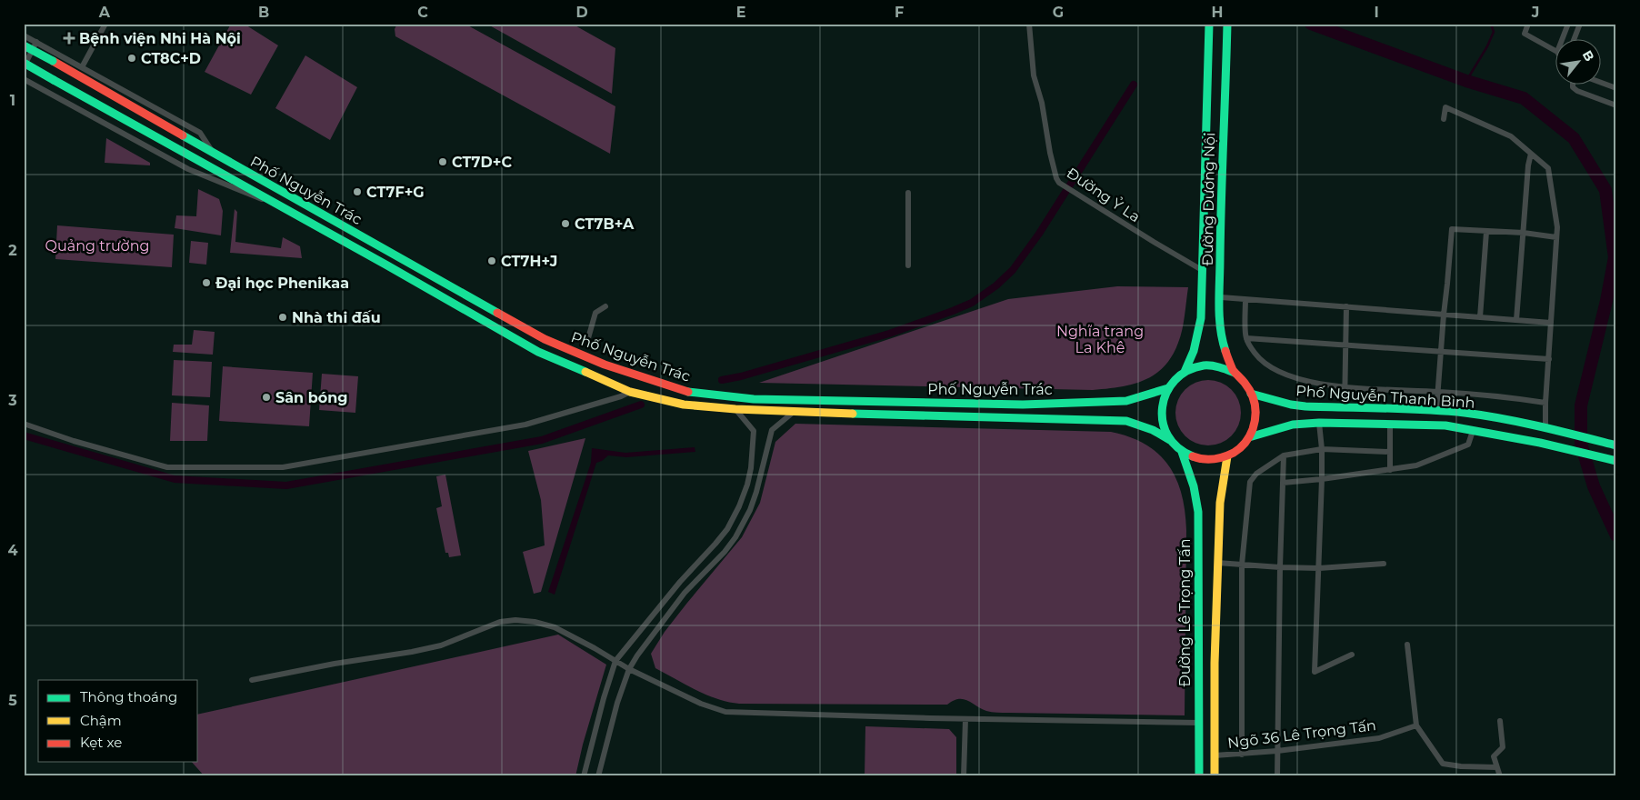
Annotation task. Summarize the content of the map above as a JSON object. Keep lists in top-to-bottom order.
{
  "streets": {
    "main road": [
      "Phố Nguyễn Trác",
      "Đường Dương Nội",
      "Phố Nguyễn Thanh Bình",
      "Đường Lê Trọng Tấn"
    ],
    "street": ["Đường Ỷ La", "Ngõ 36 Lê Trọng Tấn"]
  },
  "crossings": [
    ["Phố Nguyễn Trác", "Đường Dương Nội"],
    ["Phố Nguyễn Trác", "Phố Nguyễn Thanh Bình"],
    ["Phố Nguyễn Trác", "Đường Lê Trọng Tấn"],
    ["Đường Ỷ La", "Đường Dương Nội"],
    ["Đường Dương Nội", "Phố Nguyễn Thanh Bình"],
    ["Đường Dương Nội", "Đường Lê Trọng Tấn"],
    ["Phố Nguyễn Thanh Bình", "Đường Lê Trọng Tấn"],
    ["Đường Lê Trọng Tấn", "Ngõ 36 Lê Trọng Tấn"]
  ],
  "parks": ["Quảng trường", "Nghĩa trang La Khê"],
  "places": {
    "health": ["Bệnh viện Nhi Hà Nội"],
    "other": [
      "CT8C+D",
      "CT7D+C",
      "CT7F+G",
      "CT7B+A",
      "CT7H+J",
      "Đại học Phenikaa",
      "Nhà thi đấu",
      "Sân bóng"
    ]
  },
  "legend": ["Thông thoáng", "Chậm", "Kẹt xe"],
  "north": "top right",
  "grid": {
    "columns": [
      "A",
      "B",
      "C",
      "D",
      "E",
      "F",
      "G",
      "H",
      "I",
      "J"
    ],
    "rows": [
      "1",
      "2",
      "3",
      "4",
      "5"
    ]
  }
}
